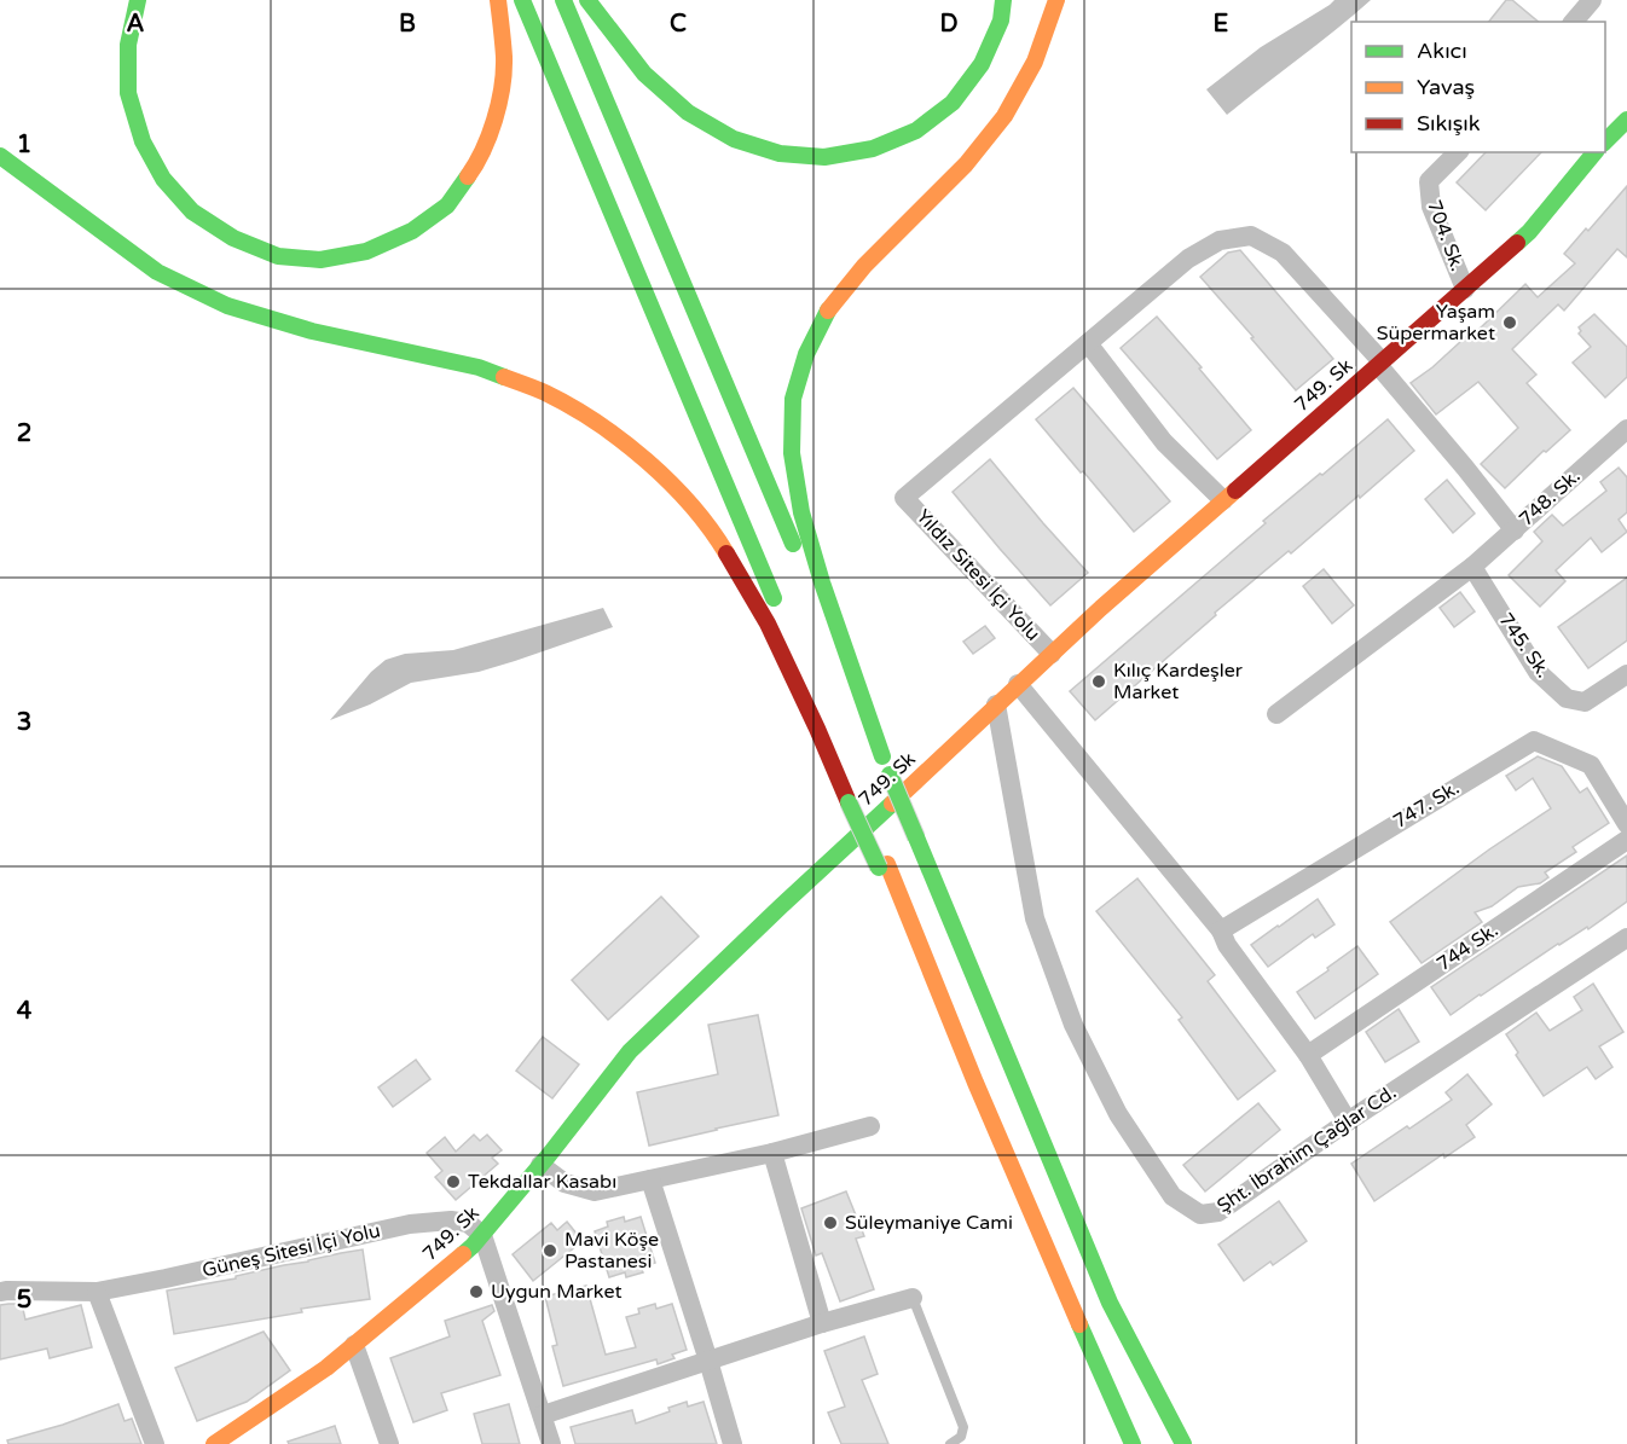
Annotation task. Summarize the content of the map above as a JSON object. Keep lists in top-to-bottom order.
{
  "streets": {
    "main road": ["749. Sk"],
    "street": [
      "704. Sk.",
      "748. Sk.",
      "Yıldız Sitesi İçi Yolu",
      "745. Sk.",
      "747. Sk.",
      "744 Sk.",
      "Şht. İbrahim Çağlar Cd.",
      "Güneş Sitesi İçi Yolu"
    ]
  },
  "crossings": [
    ["704. Sk.", "749. Sk"],
    ["749. Sk", "Yıldız Sitesi İçi Yolu"],
    ["749. Sk", "Şht. İbrahim Çağlar Cd."],
    ["749. Sk", "Güneş Sitesi İçi Yolu"],
    ["748. Sk.", "745. Sk."]
  ],
  "places": [
    "Yaşam Süpermarket",
    "Kılıç Kardeşler Market",
    "Tekdallar Kasabı",
    "Süleymaniye Cami",
    "Mavi Köşe Pastanesi",
    "Uygun Market"
  ],
  "legend": ["Akıcı", "Yavaş", "Sıkışık"],
  "grid": {
    "columns": [
      "A",
      "B",
      "C",
      "D",
      "E"
    ],
    "rows": [
      "1",
      "2",
      "3",
      "4",
      "5"
    ]
  }
}
